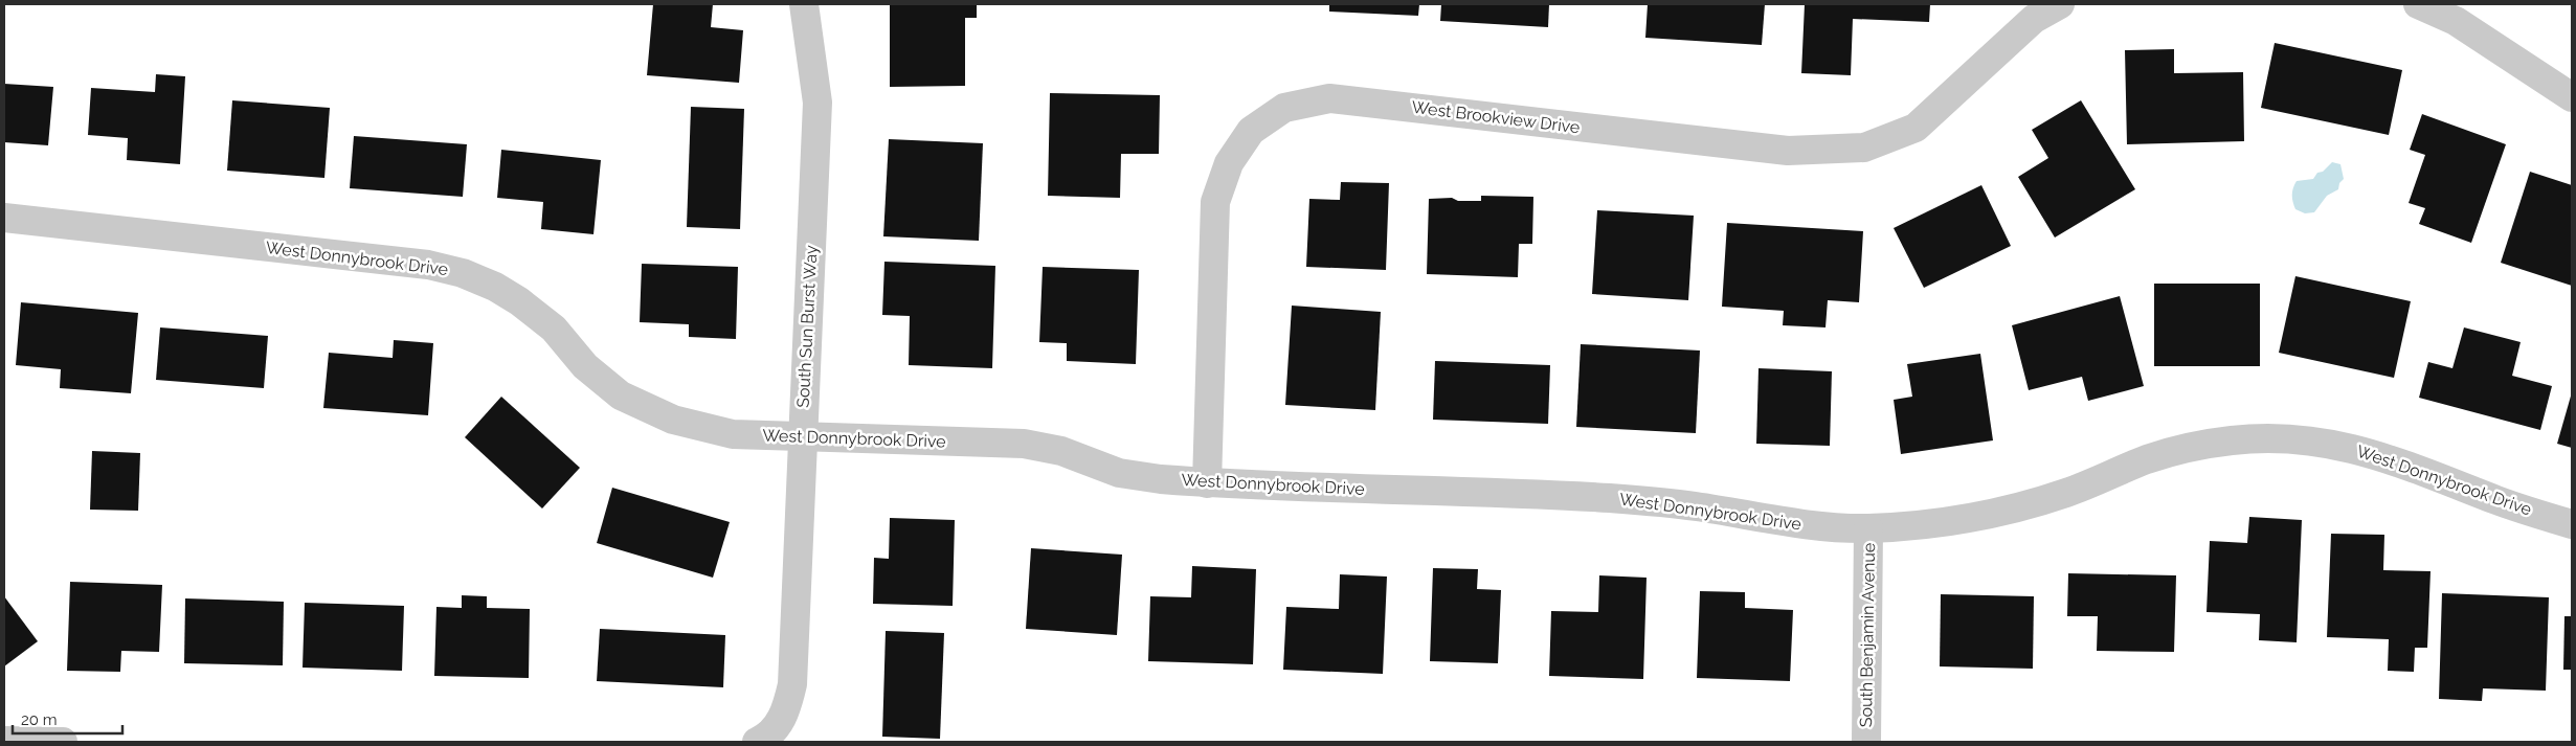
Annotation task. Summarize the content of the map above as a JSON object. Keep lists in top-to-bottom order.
{
  "streets": {
    "street": [
      "West Brookview Drive",
      "West Donnybrook Drive",
      "South Sun Burst Way",
      "South Benjamin Avenue"
    ]
  },
  "crossings": [
    ["West Brookview Drive", "West Donnybrook Drive"],
    ["West Donnybrook Drive", "South Sun Burst Way"],
    ["West Donnybrook Drive", "South Benjamin Avenue"]
  ],
  "scale_bar": "20 m"
}
